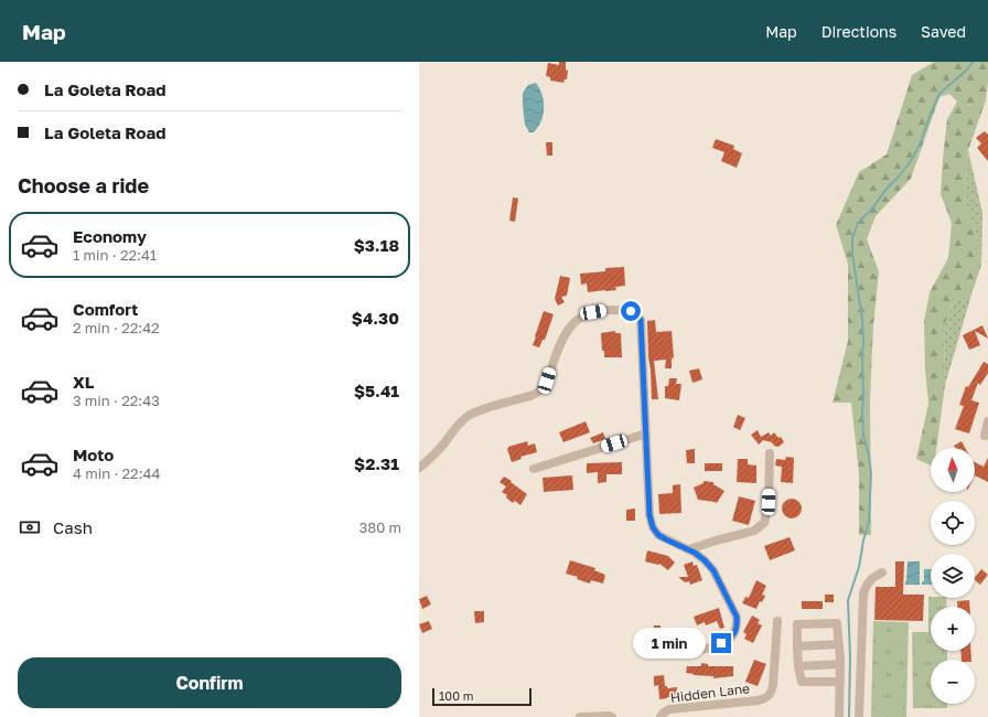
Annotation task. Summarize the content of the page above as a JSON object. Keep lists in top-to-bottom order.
{
  "streets": {
    "street": ["Hidden Lane"]
  },
  "scale_bar": "100 m",
  "north": "top",
  "page": {
    "header": "Map",
    "nav": ["Map", "Directions", "Saved"],
    "banner": ["La Goleta Road", "La Goleta Road"],
    "heading": "Choose a ride",
    "list": [
      {
        "name": "Economy",
        "note": "1 min · 22:41",
        "value": "$3.18"
      },
      {
        "name": "Comfort",
        "note": "2 min · 22:42",
        "value": "$4.30"
      },
      {
        "name": "XL",
        "note": "3 min · 22:43",
        "value": "$5.41"
      },
      {
        "name": "Moto",
        "note": "4 min · 22:44",
        "value": "$2.31"
      }
    ],
    "map_buttons": ["+", "−"],
    "pay": ["Cash", "380 m"],
    "bubble": "1 min",
    "buttons": "Confirm",
    "scale": "100 m"
  }
}
